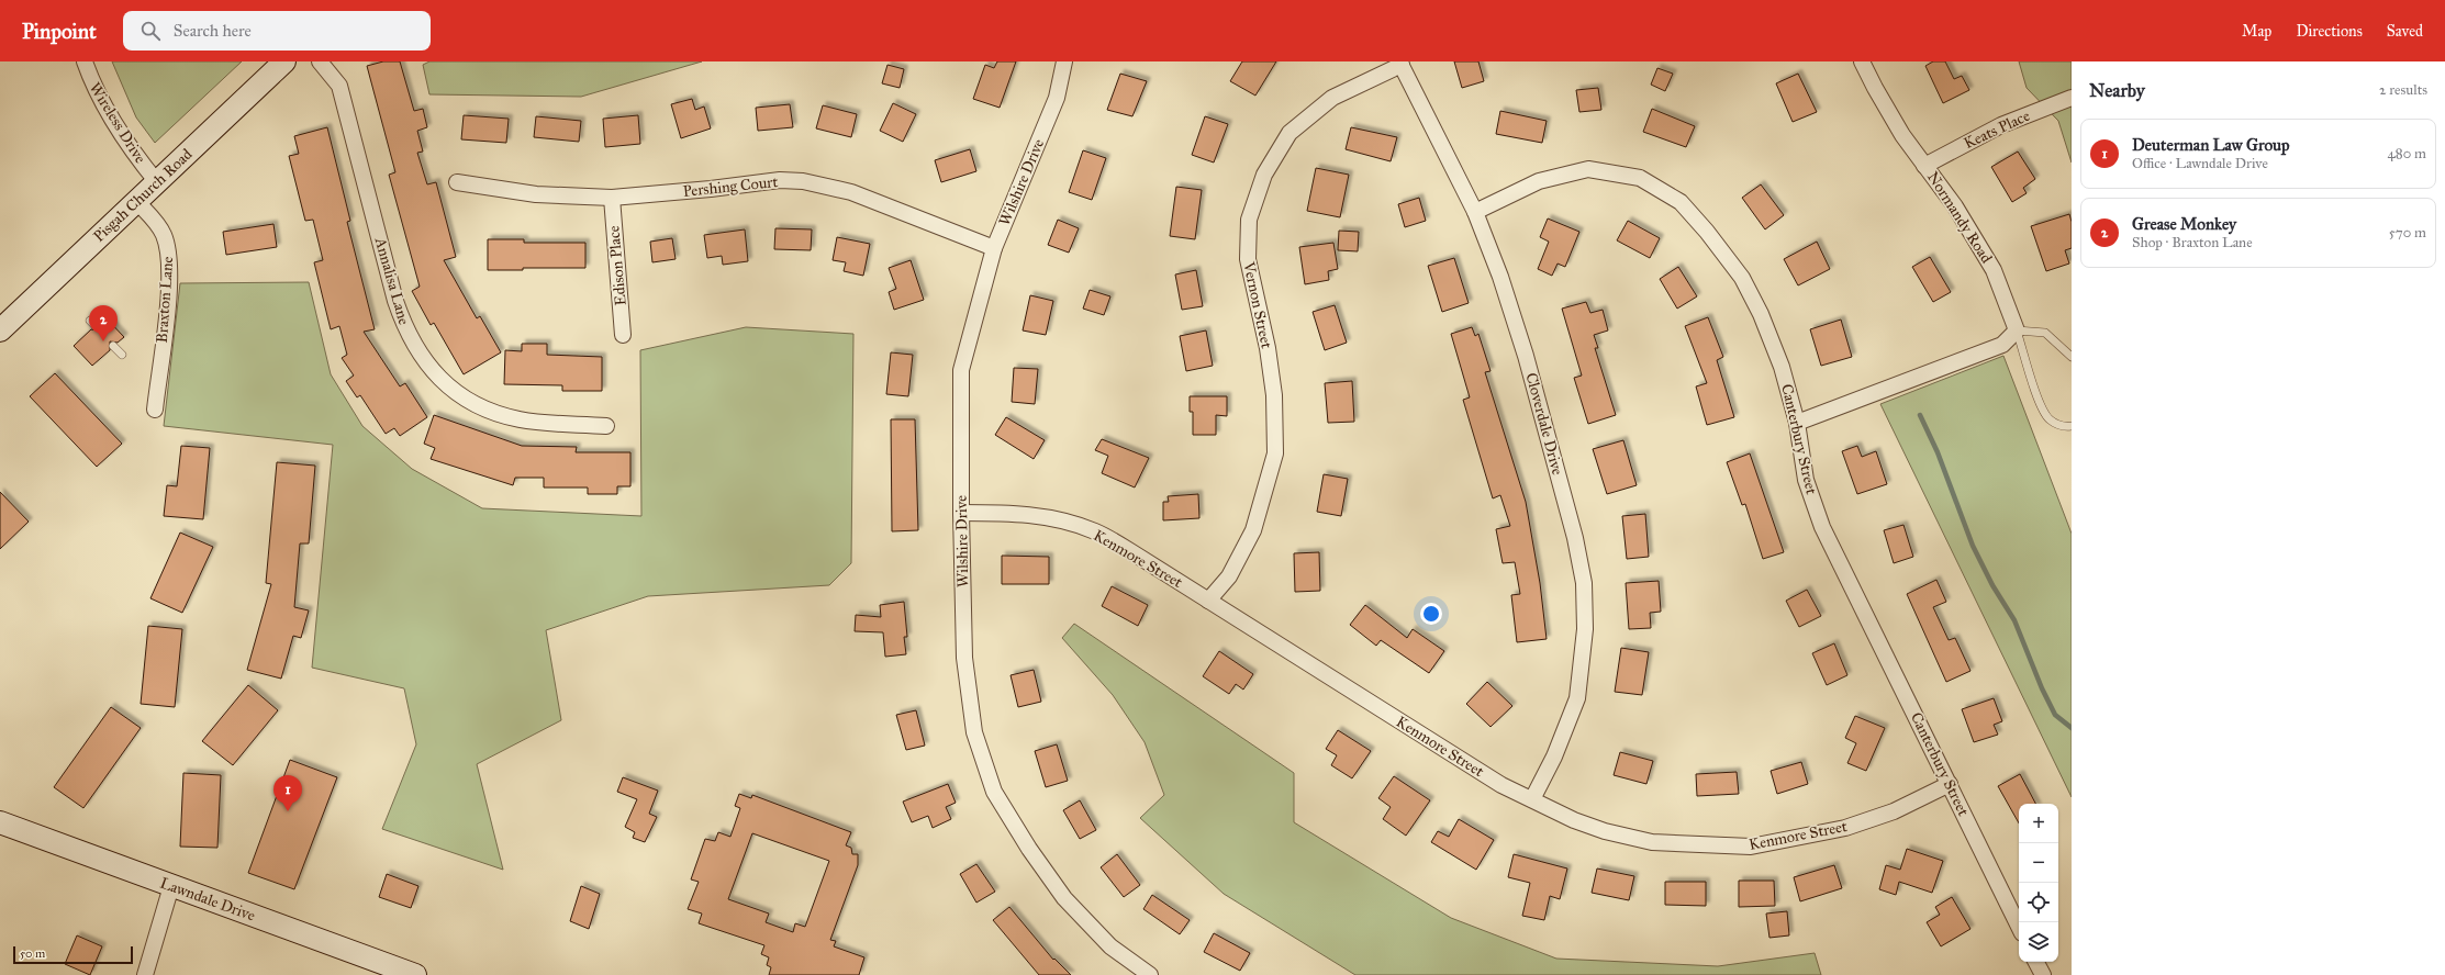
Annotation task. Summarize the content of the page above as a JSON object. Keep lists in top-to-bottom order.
{
  "streets": {
    "main road": ["Pisgah Church Road", "Lawndale Drive"],
    "street": [
      "Wireless Drive",
      "Keats Place",
      "Wilshire Drive",
      "Pershing Court",
      "Normandy Road",
      "Edison Place",
      "Annalisa Lane",
      "Braxton Lane",
      "Vernon Street",
      "Cloverdale Drive",
      "Canterbury Street",
      "Kenmore Street"
    ]
  },
  "crossings": [
    ["Wireless Drive", "Pisgah Church Road"],
    ["Keats Place", "Normandy Road"],
    ["Wilshire Drive", "Pershing Court"],
    ["Wilshire Drive", "Kenmore Street"],
    ["Pershing Court", "Edison Place"],
    ["Pisgah Church Road", "Braxton Lane"],
    ["Vernon Street", "Cloverdale Drive"],
    ["Vernon Street", "Kenmore Street"],
    ["Cloverdale Drive", "Canterbury Street"],
    ["Cloverdale Drive", "Kenmore Street"],
    ["Canterbury Street", "Kenmore Street"]
  ],
  "scale_bar": "50 m",
  "page": {
    "header": "Pinpoint",
    "search": "Search here",
    "nav": ["Map", "Directions", "Saved"],
    "heading": ["Nearby", "2 results"],
    "list": [
      {
        "mark": "1",
        "name": "Deuterman Law Group",
        "note": "Office · Lawndale Drive",
        "value": "480 m"
      },
      {
        "mark": "2",
        "name": "Grease Monkey",
        "note": "Shop · Braxton Lane",
        "value": "570 m"
      }
    ],
    "pins": ["2", "1"],
    "map_buttons": ["+", "−"],
    "scale": "50 m"
  }
}
